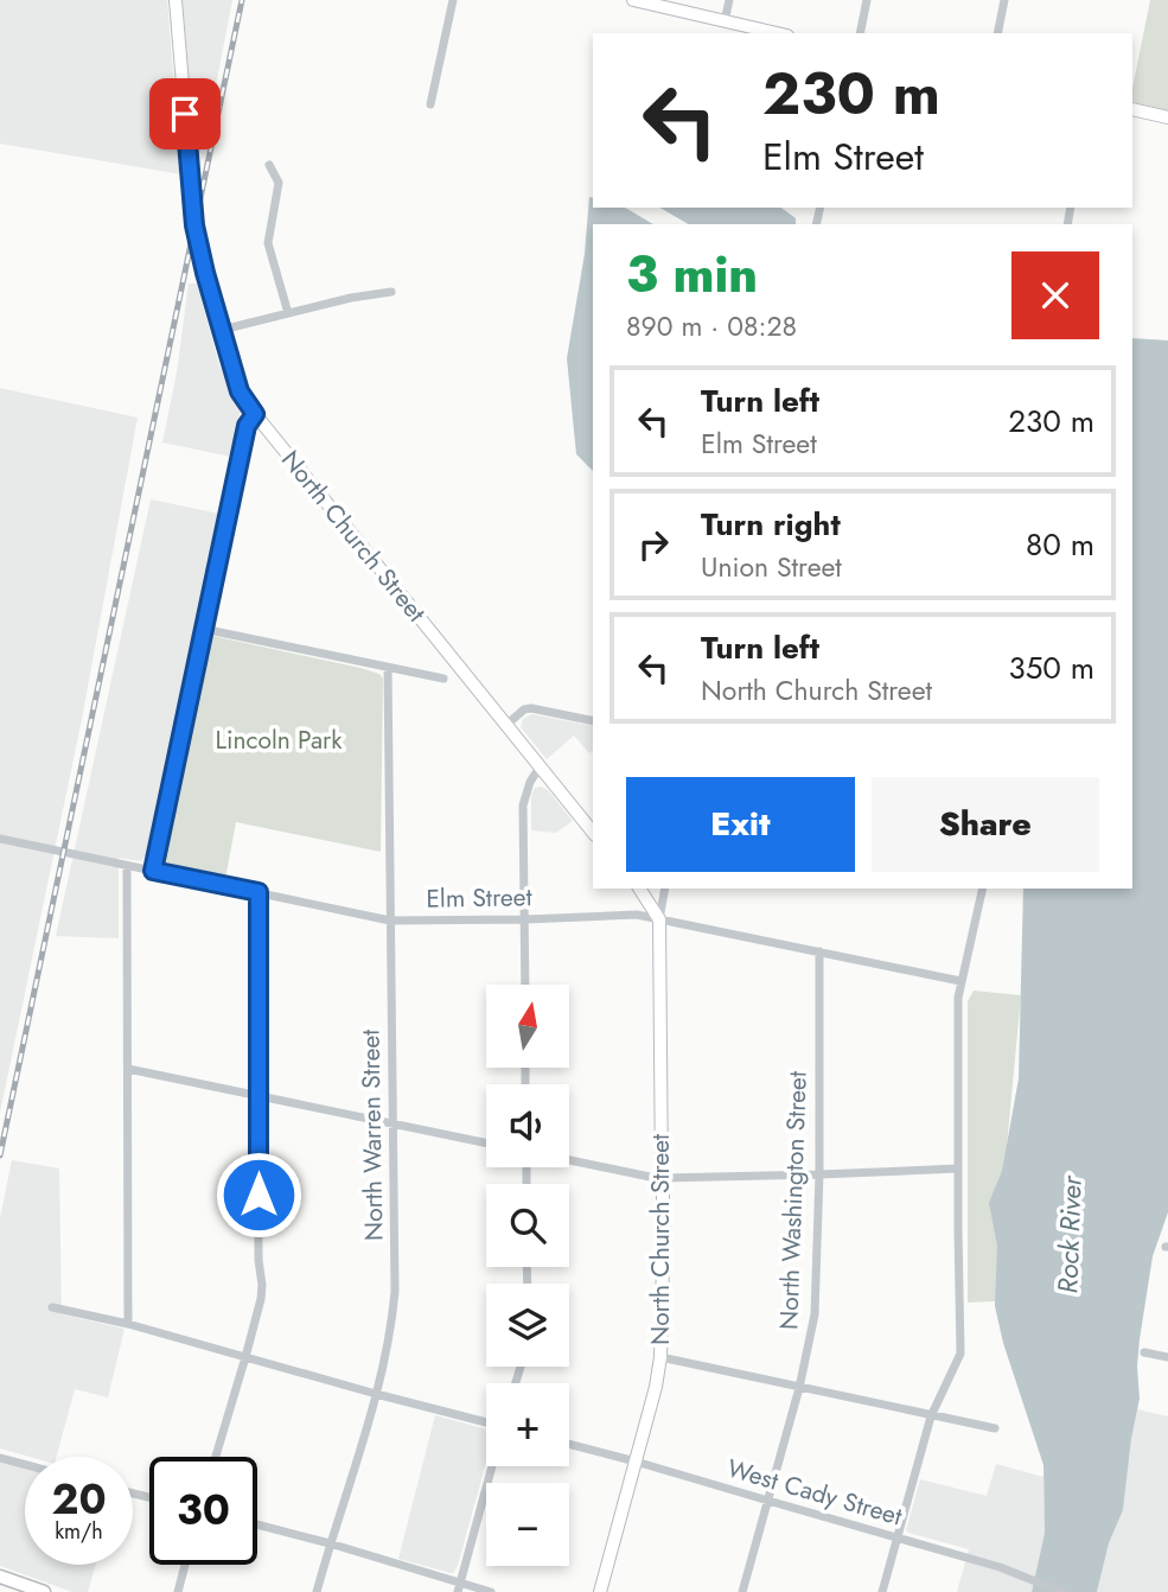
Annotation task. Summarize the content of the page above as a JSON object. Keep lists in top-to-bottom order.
{
  "streets": {
    "main road": ["North Church Street"],
    "street": [
      "Elm Street",
      "North Warren Street",
      "North Washington Street",
      "West Cady Street"
    ]
  },
  "crossings": [
    ["North Church Street", "Elm Street"],
    ["North Church Street", "West Cady Street"],
    ["Elm Street", "North Warren Street"],
    ["Elm Street", "North Washington Street"],
    ["North Washington Street", "West Cady Street"]
  ],
  "water": ["Rock River"],
  "parks": ["Lincoln Park"],
  "north": "top",
  "page": {
    "turn": ["230 m", "Elm Street"],
    "heading": ["3 min", "890 m · 08:28"],
    "list": [
      {
        "name": "Turn left",
        "note": "Elm Street",
        "value": "230 m"
      },
      {
        "name": "Turn right",
        "note": "Union Street",
        "value": "80 m"
      },
      {
        "name": "Turn left",
        "note": "North Church Street",
        "value": "350 m"
      }
    ],
    "buttons": ["Exit", "Share"],
    "map_buttons": ["+", "−"],
    "speed": "20 km/h",
    "limit": "30"
  }
}
